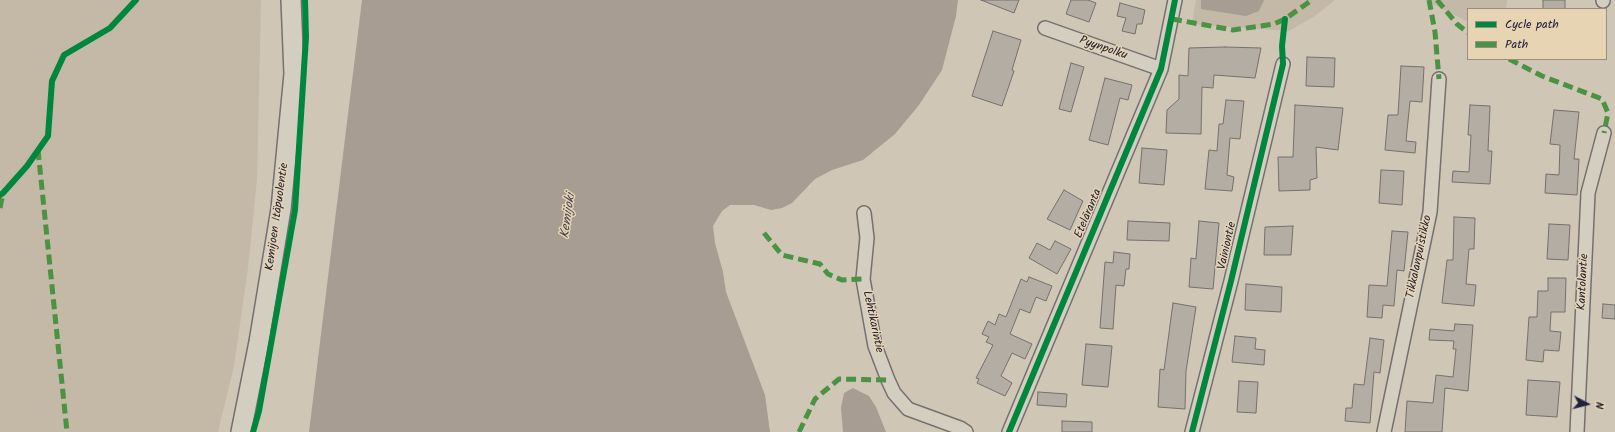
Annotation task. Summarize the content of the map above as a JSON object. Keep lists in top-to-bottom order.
{
  "streets": {
    "main road": ["Kemijoen Itäpuolentie"],
    "street": [
      "Pyynpolku",
      "Eteläranta",
      "Vainiontie",
      "Tikkalanpuistikko",
      "Kantolantie",
      "Lehtikarintie"
    ]
  },
  "crossings": [
    ["Pyynpolku", "Eteläranta"]
  ],
  "water": ["Kemijoki"],
  "legend": ["Cycle path", "Path"],
  "north": "right"
}
